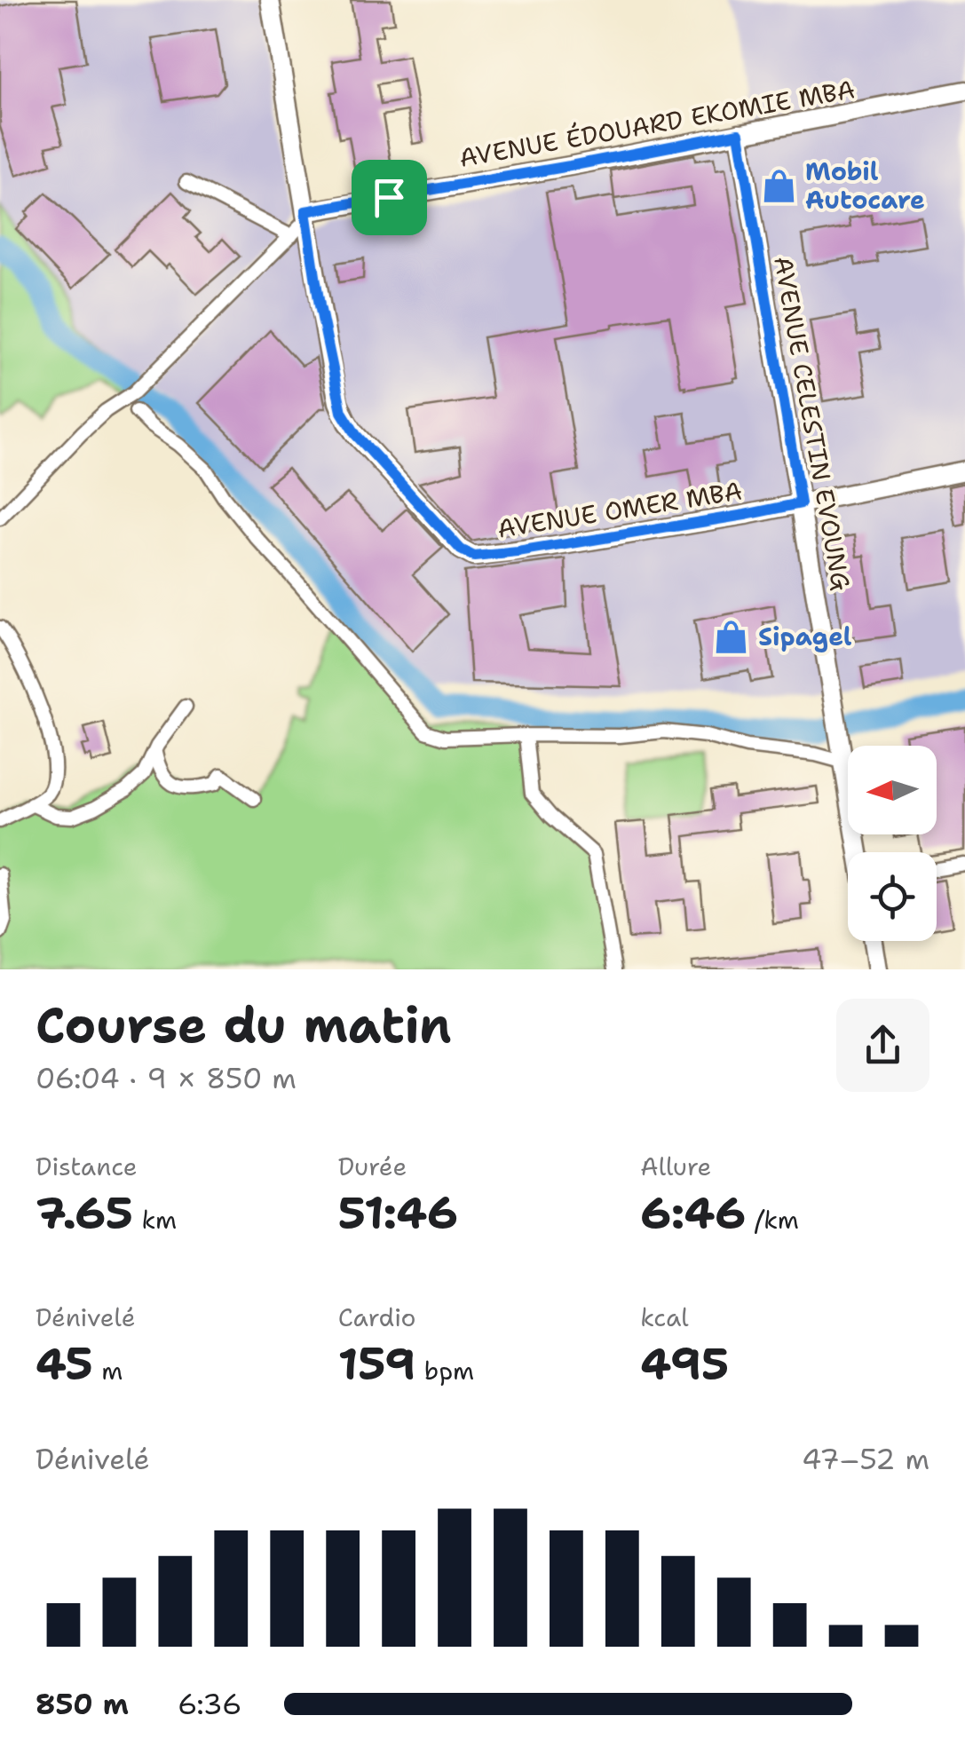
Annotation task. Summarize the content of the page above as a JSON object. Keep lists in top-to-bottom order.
{
  "streets": {
    "street": ["AVENUE ÉDOUARD EKOMIE MBA", "AVENUE CELESTIN EVOUNG", "AVENUE OMER MBA"]
  },
  "crossings": [
    ["AVENUE ÉDOUARD EKOMIE MBA", "AVENUE CELESTIN EVOUNG"],
    ["AVENUE ÉDOUARD EKOMIE MBA", "AVENUE OMER MBA"],
    ["AVENUE CELESTIN EVOUNG", "AVENUE OMER MBA"]
  ],
  "places": {
    "shop": ["Mobil Autocare", "Sipagel"]
  },
  "north": "left",
  "page": {
    "heading": ["Course du matin", "06:04 · 9 × 850 m"],
    "stats": [
      ["Distance", "7.65 km"],
      ["Durée", "51:46"],
      ["Allure", "6:46 /km"],
      ["Dénivelé", "45 m"],
      ["Cardio", "159 bpm"],
      ["kcal", "495"]
    ],
    "chart": ["Dénivelé", "47–52 m"],
    "list": [
      {
        "name": "850 m",
        "note": "6:36"
      }
    ]
  }
}
